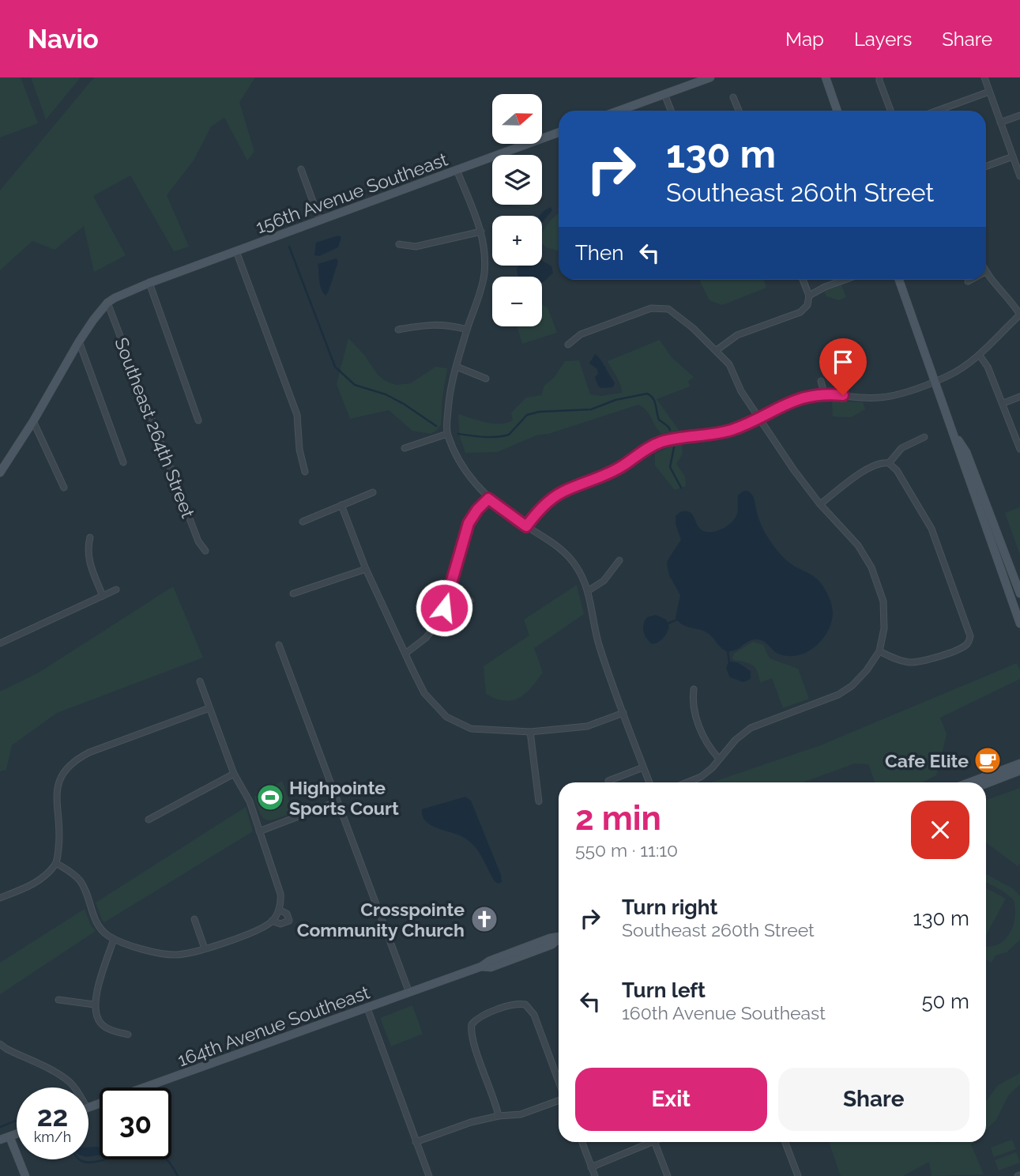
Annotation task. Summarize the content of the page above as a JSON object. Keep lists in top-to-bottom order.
{
  "streets": {
    "street": ["156th Avenue Southeast", "Southeast 264th Street", "164th Avenue Southeast"]
  },
  "crossings": [
    ["156th Avenue Southeast", "Southeast 264th Street"]
  ],
  "places": {
    "cafe": ["Cafe Elite"],
    "sports": ["Highpointe Sports Court"],
    "church": ["Crosspointe Community Church"]
  },
  "north": "right",
  "page": {
    "header": "Navio",
    "nav": ["Map", "Layers", "Share"],
    "map_buttons": ["+", "−"],
    "turn": ["130 m", "Southeast 260th Street"],
    "then": "Then",
    "heading": ["2 min", "550 m · 11:10"],
    "list": [
      {
        "name": "Turn right",
        "note": "Southeast 260th Street",
        "value": "130 m"
      },
      {
        "name": "Turn left",
        "note": "160th Avenue Southeast",
        "value": "50 m"
      }
    ],
    "buttons": ["Exit", "Share"],
    "speed": "22 km/h",
    "limit": "30"
  }
}
